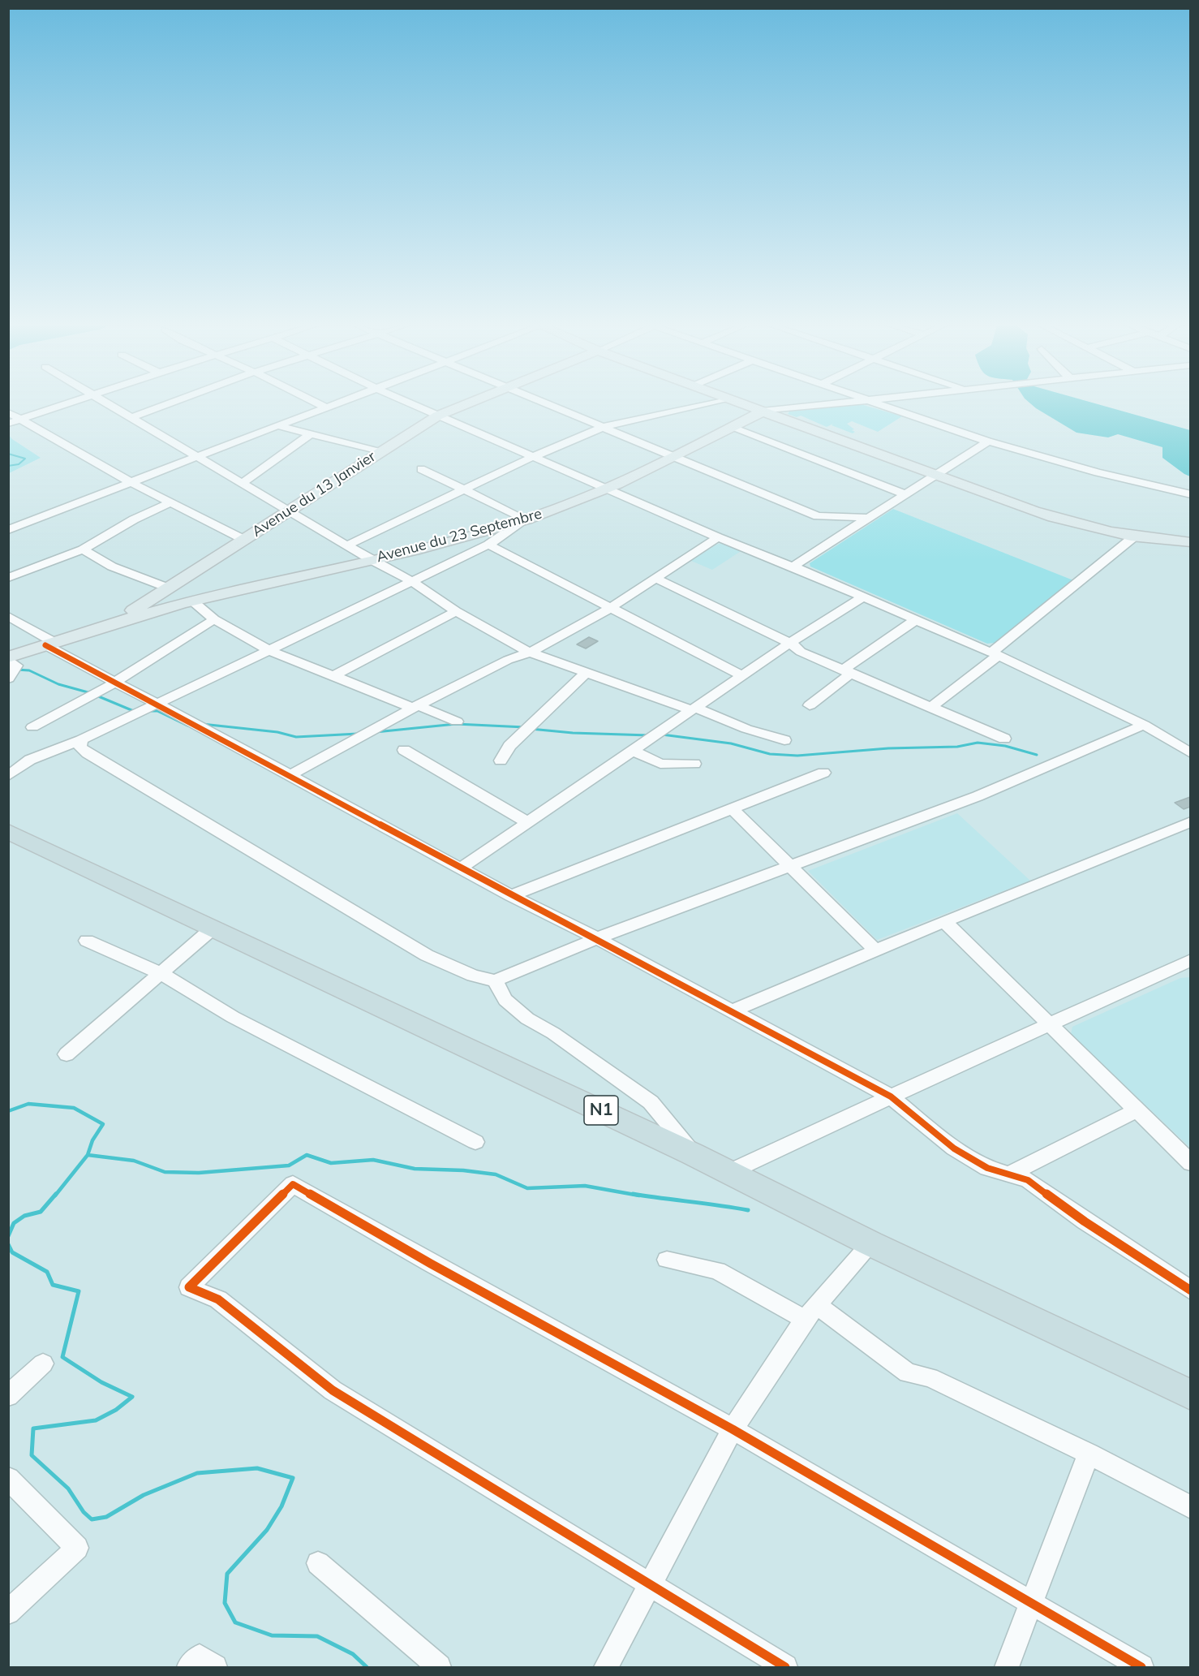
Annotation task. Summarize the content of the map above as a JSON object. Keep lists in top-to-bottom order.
{
  "streets": {
    "highway": ["N1"],
    "main road": ["Avenue du 13 Janvier", "Avenue du 23 Septembre"]
  },
  "crossings": [
    ["Avenue du 13 Janvier", "Avenue du 23 Septembre"]
  ]
}
